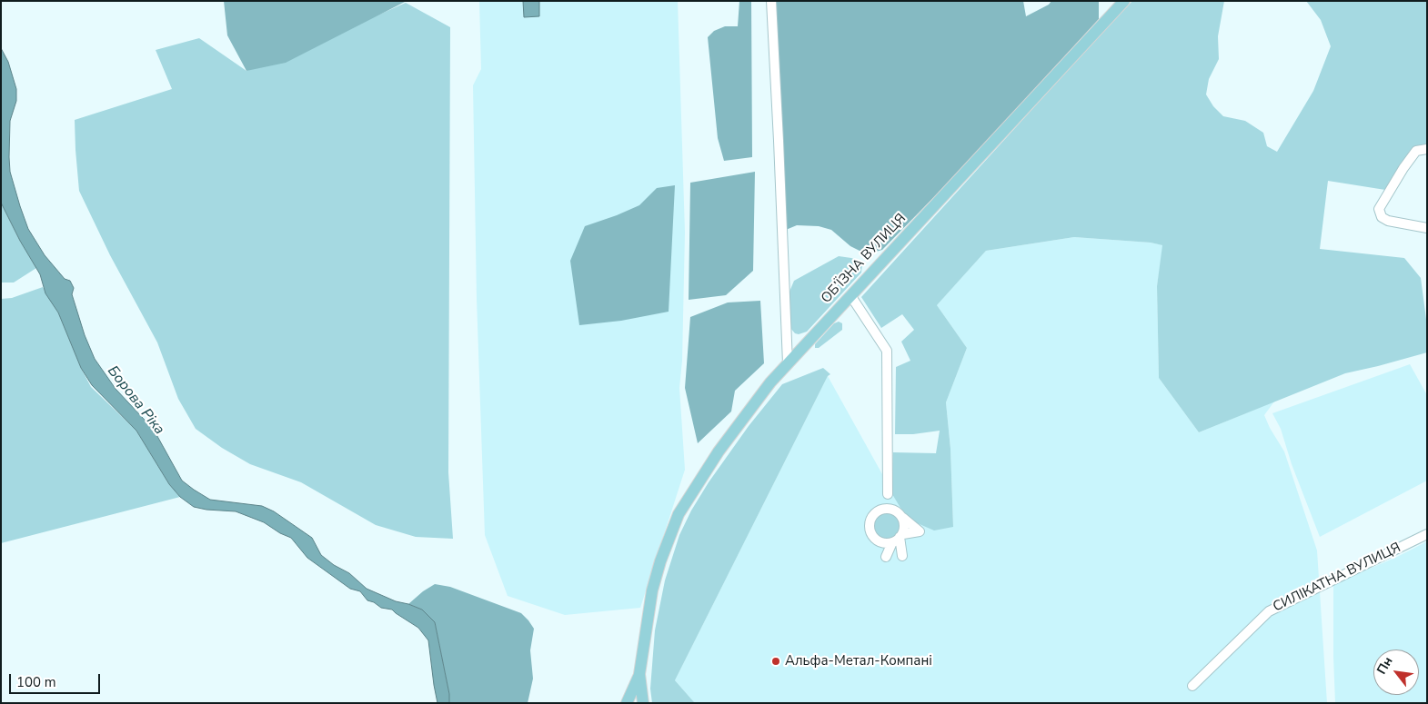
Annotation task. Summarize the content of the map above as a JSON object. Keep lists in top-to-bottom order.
{
  "streets": {
    "main road": ["ОБ’ЇЗНА ВУЛИЦЯ"],
    "street": ["СИЛІКАТНА ВУЛИЦЯ"]
  },
  "water": ["Борова Ріка"],
  "places": ["Альфа-Метал-Компані"],
  "scale_bar": "100 m",
  "north": "top left"
}
